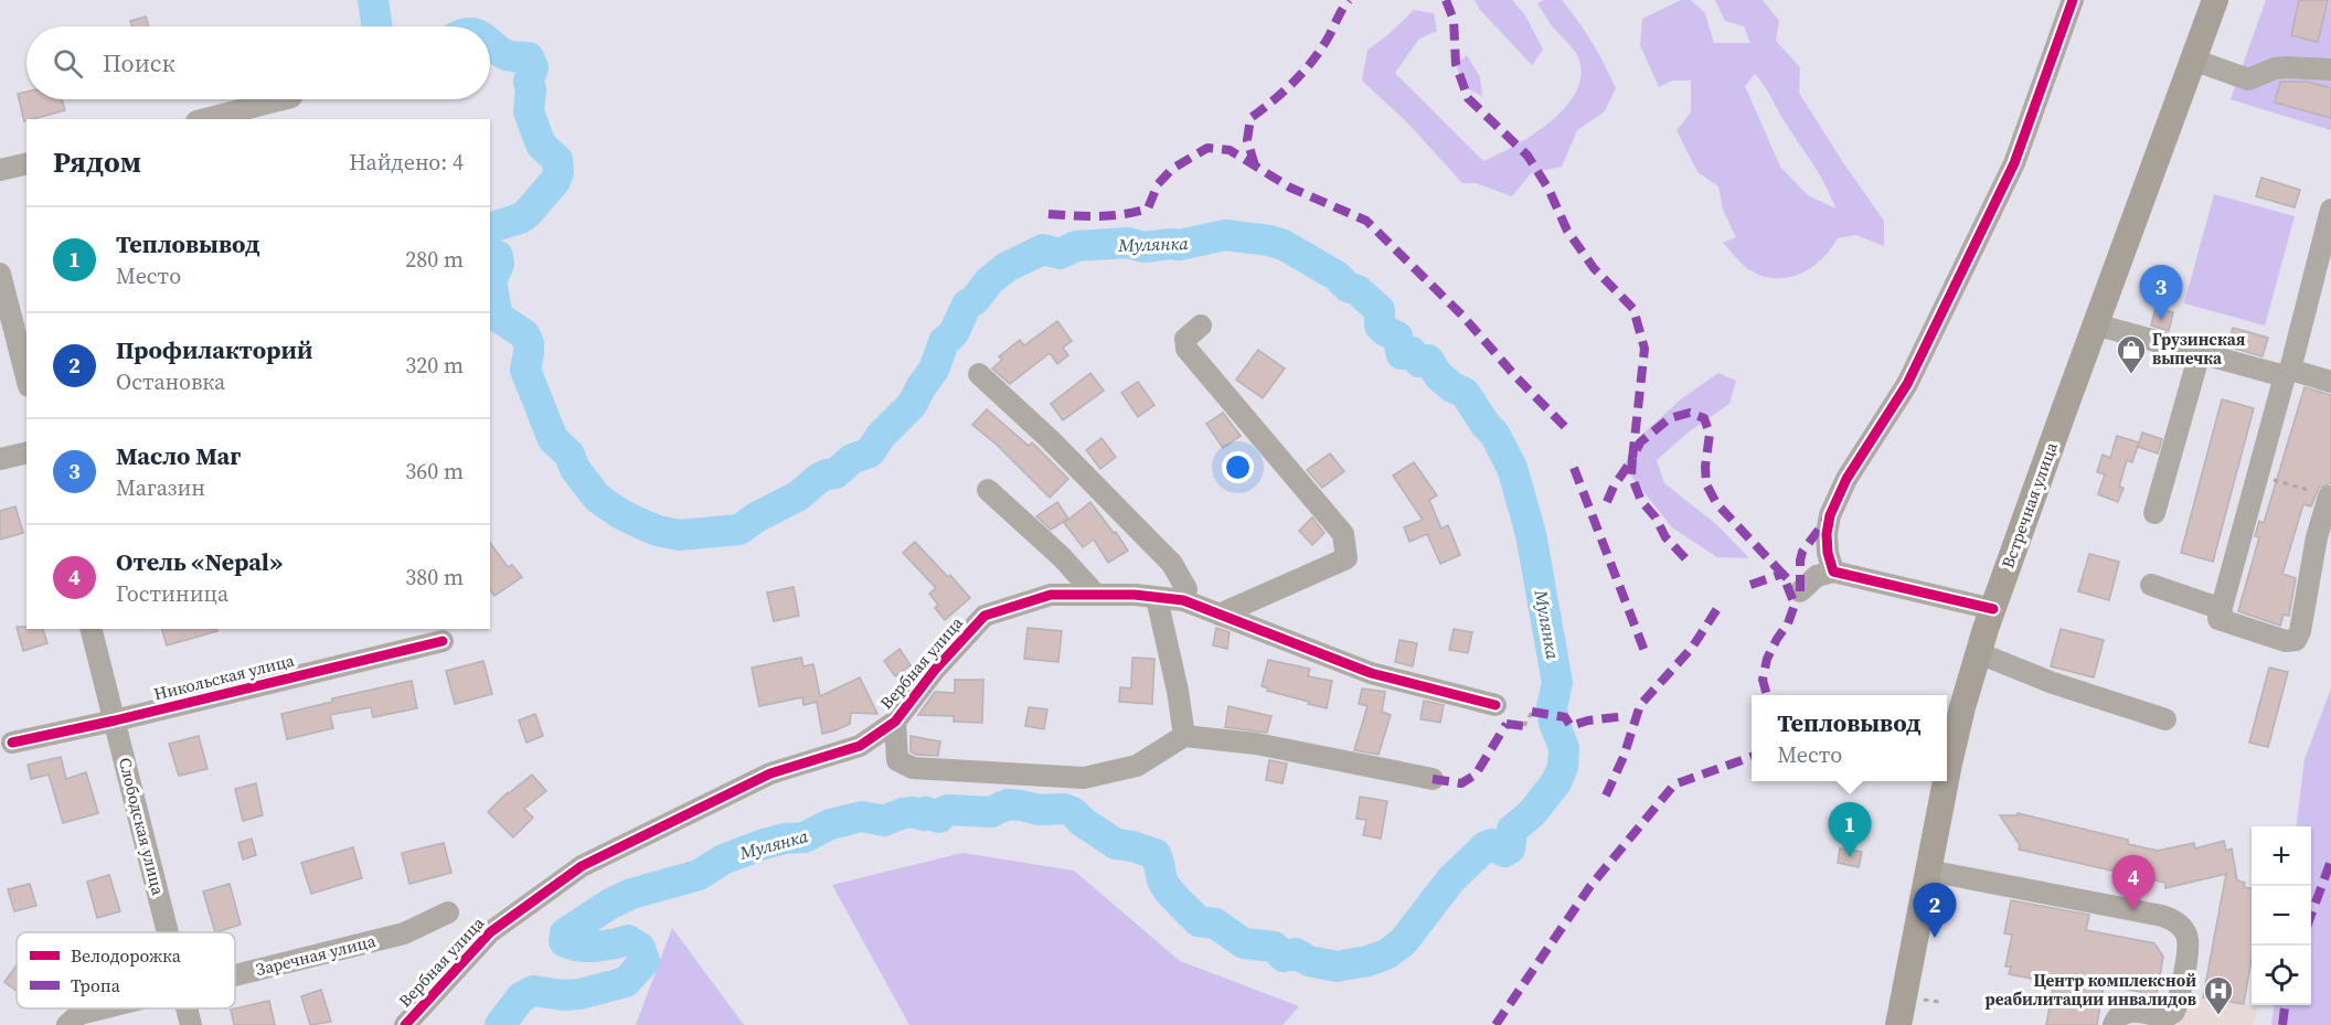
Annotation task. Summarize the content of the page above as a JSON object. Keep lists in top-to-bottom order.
{
  "streets": {
    "main road": ["Встречная улица"],
    "street": [
      "Вербная улица",
      "Никольская улица",
      "Слободская улица",
      "Заречная улица"
    ]
  },
  "crossings": [
    ["Никольская улица", "Слободская улица"]
  ],
  "water": ["Мулянка"],
  "places": {
    "shop": ["Грузинская выпечка"],
    "hospital": ["Центр комплексной реабилитации инвалидов"]
  },
  "legend": ["Велодорожка", "Тропа"],
  "page": {
    "search": "Поиск",
    "heading": ["Рядом", "Найдено: 4"],
    "list": [
      {
        "mark": "1",
        "name": "Тепловывод",
        "note": "Место",
        "value": "280 m"
      },
      {
        "mark": "2",
        "name": "Профилакторий",
        "note": "Остановка",
        "value": "320 m"
      },
      {
        "mark": "3",
        "name": "Масло Маг",
        "note": "Магазин",
        "value": "360 m"
      },
      {
        "mark": "4",
        "name": "Отель «Nepal»",
        "note": "Гостиница",
        "value": "380 m"
      }
    ],
    "pins": [
      "3",
      "1",
      "4",
      "2"
    ],
    "popup": ["Тепловывод", "Место"],
    "map_buttons": ["+", "−"]
  }
}
